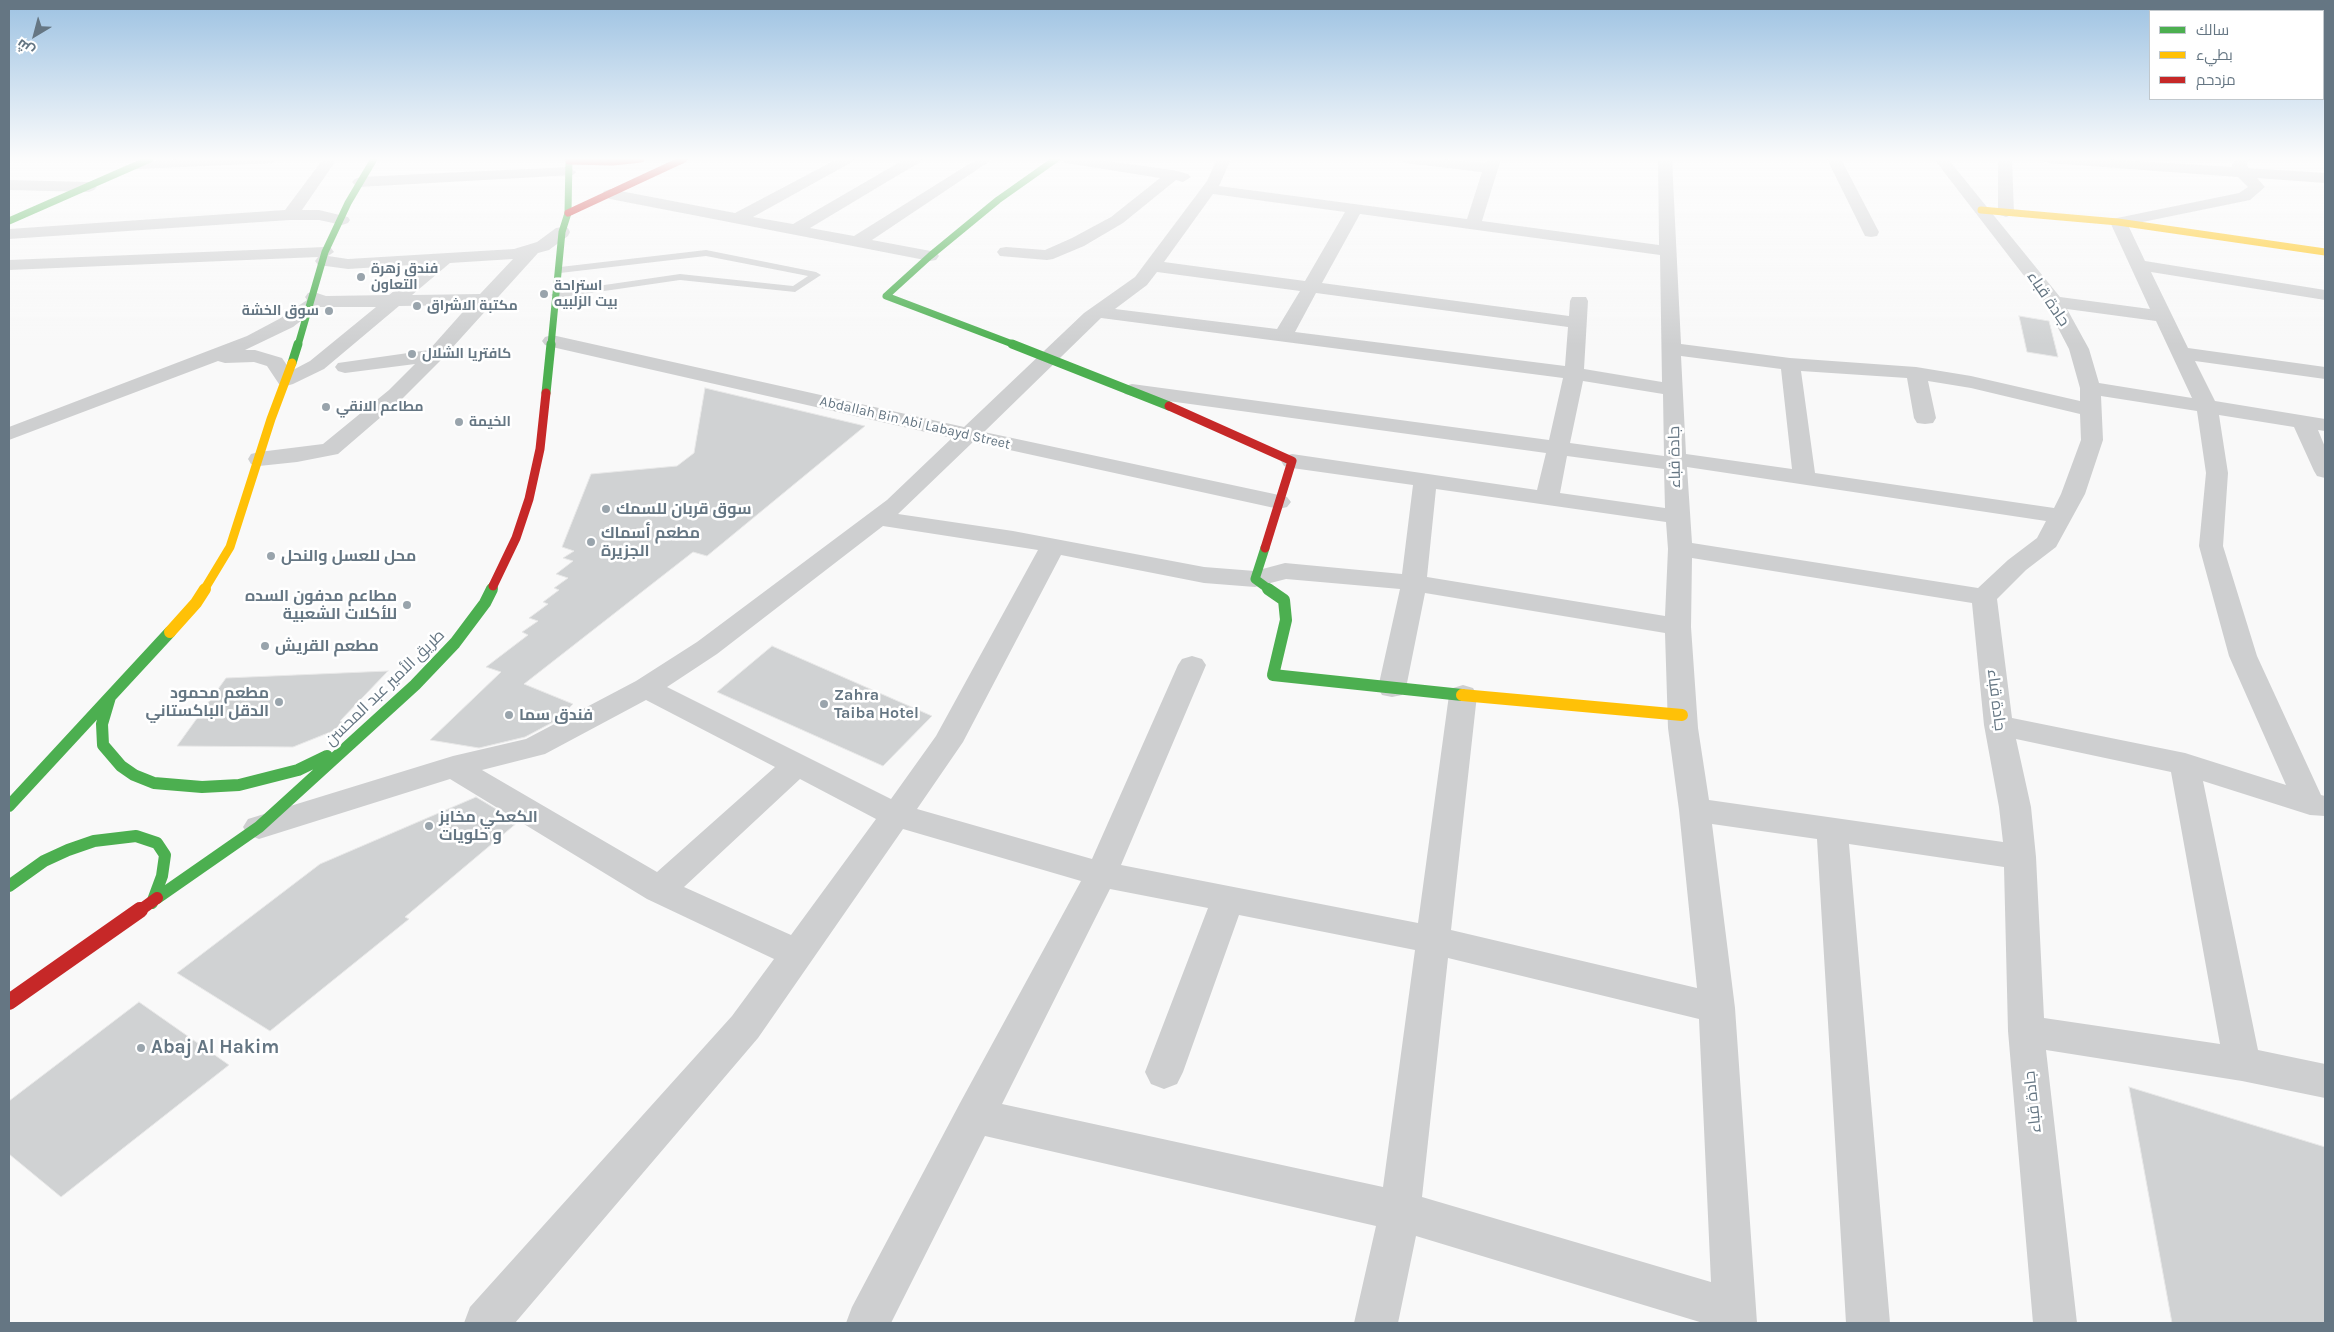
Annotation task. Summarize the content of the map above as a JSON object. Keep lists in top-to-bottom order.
{
  "streets": {
    "main road": ["طريق الأمير عبد المحسن"],
    "street": ["جادة قباء", "Abdallah Bin Abi Labayd Street"]
  },
  "crossings": [
    ["Abdallah Bin Abi Labayd Street", "طريق الأمير عبد المحسن"]
  ],
  "places": [
    "فندق زهرة التعاون",
    "استراحة بيت الزلبيه",
    "مكتبة الاشراق",
    "سوق الخشة",
    "كافتريا الشلال",
    "مطاعم الانقي",
    "الخيمة",
    "سوق قربان للسمك",
    "مطعم أسماك الجزيرة",
    "محل للعسل والنحل",
    "مطاعم مدفون السده للأكلات الشعبية",
    "مطعم القريش",
    "مطعم محمود الدقل الباكستاني",
    "Zahra Taiba Hotel",
    "فندق سما",
    "الكعكي مخابز و حلويات",
    "Abaj Al Hakim"
  ],
  "legend": ["سالك", "بطيء", "مزدحم"],
  "north": "bottom left"
}
